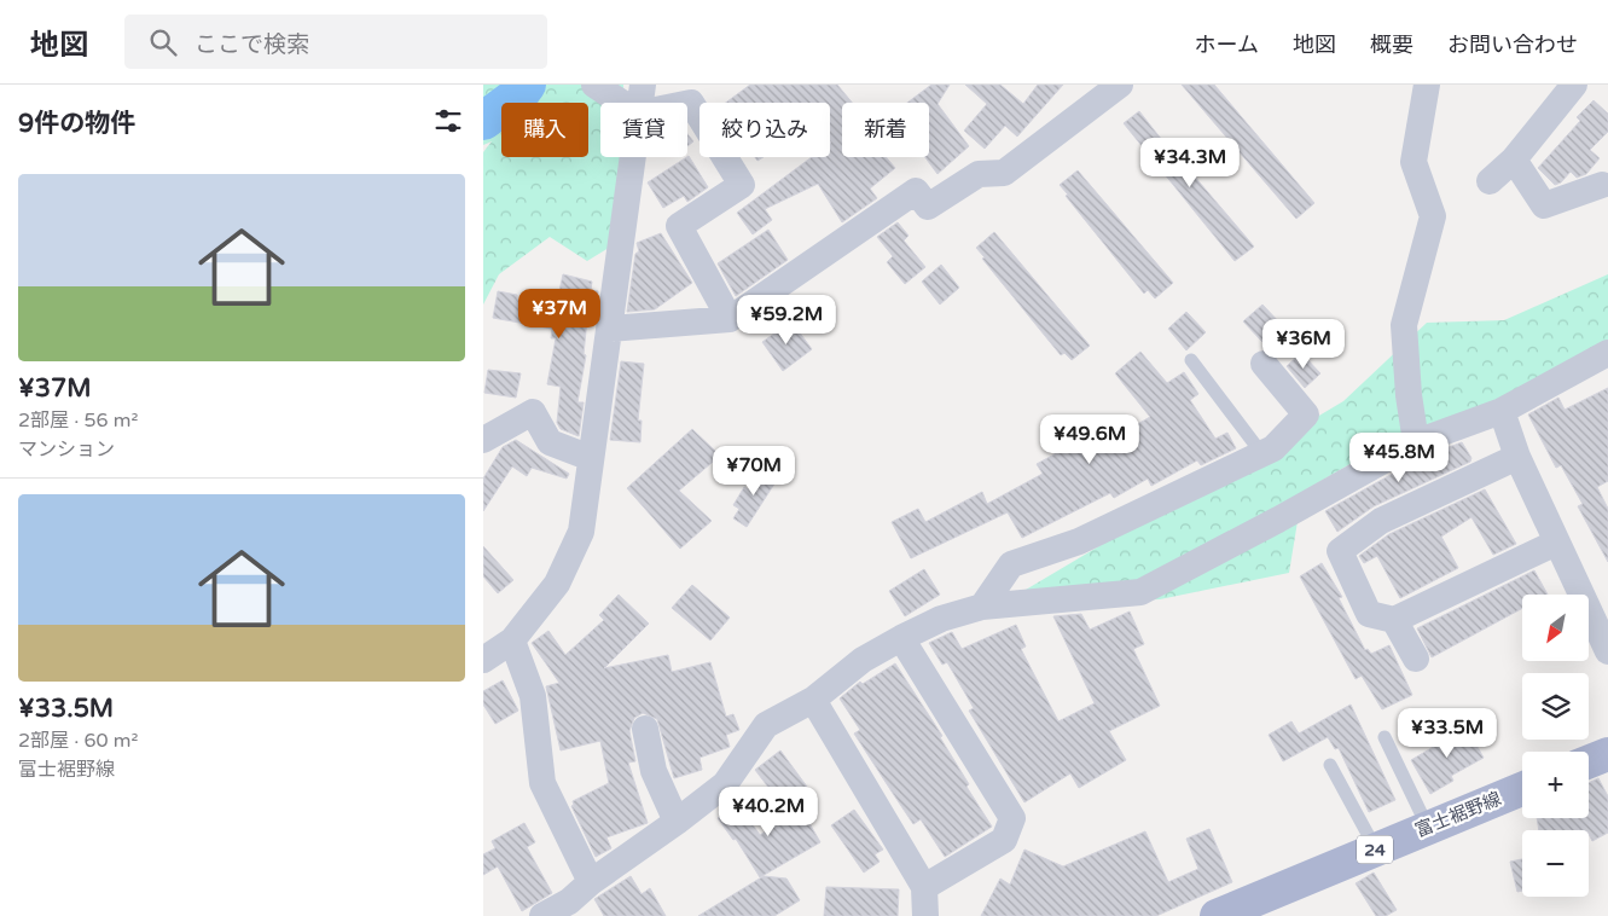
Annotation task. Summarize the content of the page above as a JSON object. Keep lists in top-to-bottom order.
{
  "streets": {
    "main road": ["富士裾野線", "24"]
  },
  "north": "bottom left",
  "page": {
    "header": "地図",
    "search": "ここで検索",
    "nav": [
      "ホーム",
      "地図",
      "概要",
      "お問い合わせ"
    ],
    "heading": "9件の物件",
    "chip": [
      "購入",
      "賃貸",
      "絞り込み",
      "新着"
    ],
    "price": [
      "¥34.3M",
      "¥37M",
      "¥59.2M",
      "¥36M",
      "¥49.6M",
      "¥45.8M",
      "¥70M",
      "¥33.5M",
      "¥40.2M"
    ],
    "list": [
      {
        "name": "¥37M",
        "note": "2部屋 · 56 m² · マンション"
      },
      {
        "name": "¥33.5M",
        "note": "2部屋 · 60 m² · 富士裾野線"
      }
    ],
    "map_buttons": ["+", "−"]
  }
}
